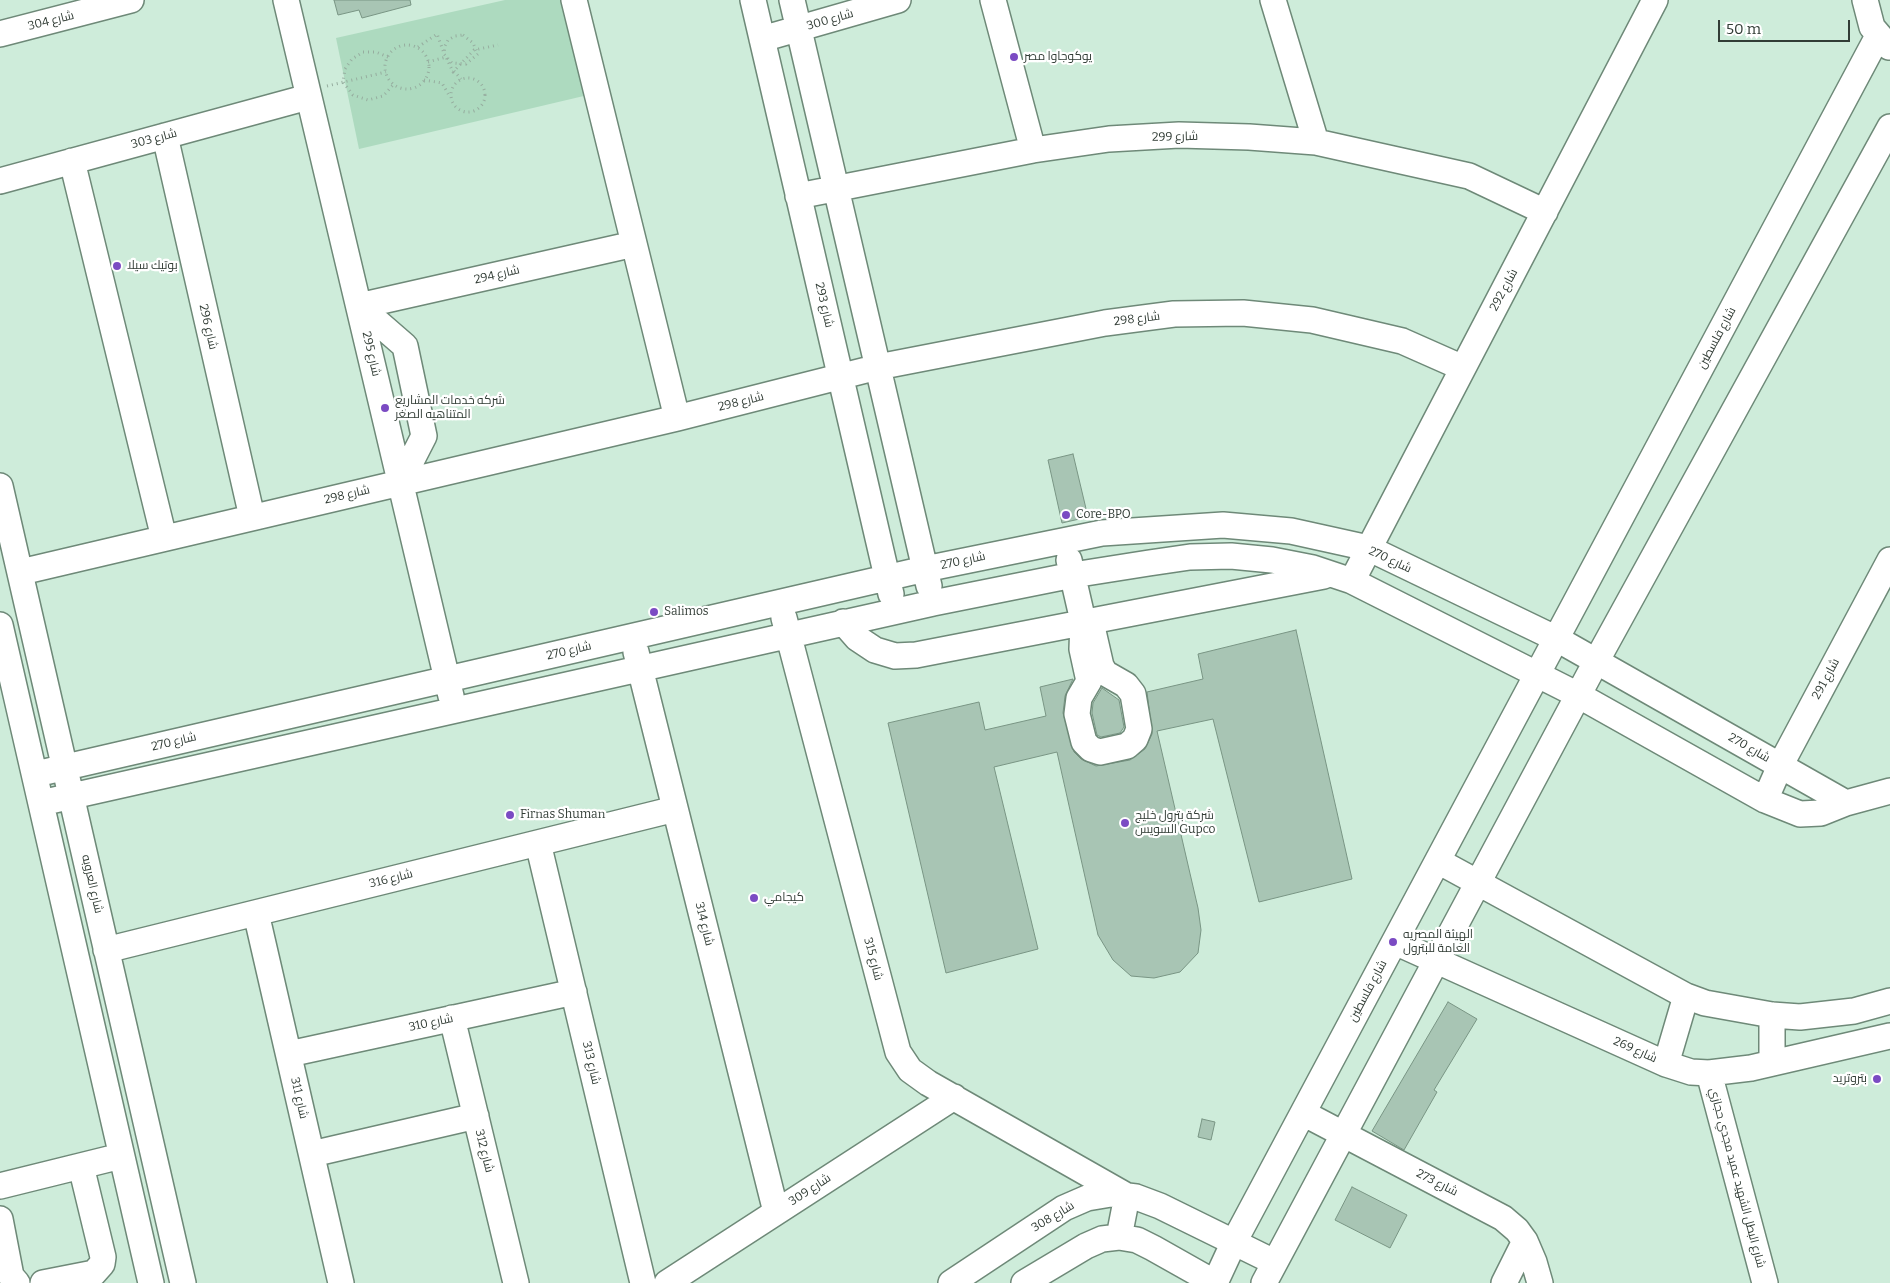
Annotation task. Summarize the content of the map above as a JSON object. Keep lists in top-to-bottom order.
{
  "streets": {
    "street": [
      "شارع 300",
      "شارع 304",
      "شارع 299",
      "شارع 303",
      "شارع 294",
      "شارع 292",
      "شارع 293",
      "شارع 298",
      "شارع 296",
      "شارع فلسطين",
      "شارع 295",
      "شارع 270",
      "شارع 291",
      "شارع 316",
      "شارع العروبه",
      "شارع 314",
      "شارع 315",
      "شارع 310",
      "شارع 269",
      "شارع 313",
      "شارع 311",
      "شارع 312",
      "شارع البطل الشهيد عميد مجدي حجازي",
      "شارع 273",
      "شارع 309",
      "شارع 308"
    ]
  },
  "crossings": [
    ["شارع 300", "شارع 293"],
    ["شارع 299", "شارع 292"],
    ["شارع 299", "شارع 293"],
    ["شارع 303", "شارع 296"],
    ["شارع 303", "شارع 295"],
    ["شارع 294", "شارع 295"],
    ["شارع 292", "شارع 298"],
    ["شارع 292", "شارع 270"],
    ["شارع 293", "شارع 298"],
    ["شارع 293", "شارع 270"],
    ["شارع 298", "شارع 296"],
    ["شارع 298", "شارع 295"],
    ["شارع 298", "شارع العروبه"],
    ["شارع فلسطين", "شارع 270"],
    ["شارع فلسطين", "شارع 269"],
    ["شارع فلسطين", "شارع 273"],
    ["شارع فلسطين", "شارع 308"],
    ["شارع 295", "شارع 270"],
    ["شارع 270", "شارع 291"],
    ["شارع 270", "شارع العروبه"],
    ["شارع 270", "شارع 314"],
    ["شارع 270", "شارع 315"],
    ["شارع 316", "شارع العروبه"],
    ["شارع 316", "شارع 314"],
    ["شارع 316", "شارع 313"],
    ["شارع 316", "شارع 311"],
    ["شارع 314", "شارع 309"],
    ["شارع 315", "شارع 309"],
    ["شارع 315", "شارع 308"],
    ["شارع 310", "شارع 313"],
    ["شارع 310", "شارع 311"],
    ["شارع 310", "شارع 312"],
    ["شارع 269", "شارع البطل الشهيد عميد مجدي حجازي"]
  ],
  "places": [
    "يوكوجاوا مصر",
    "بوتيك سيلا",
    "شركه خدمات المشاريع المتناهيه الصغر",
    "Core-BPO",
    "Salimos",
    "Firnas Shuman",
    "شركة بترول خليج السويس Gupco",
    "كيجامي",
    "الهيئة المصريه العامة للبترول",
    "بتروتريد"
  ],
  "scale_bar": "50 m"
}
